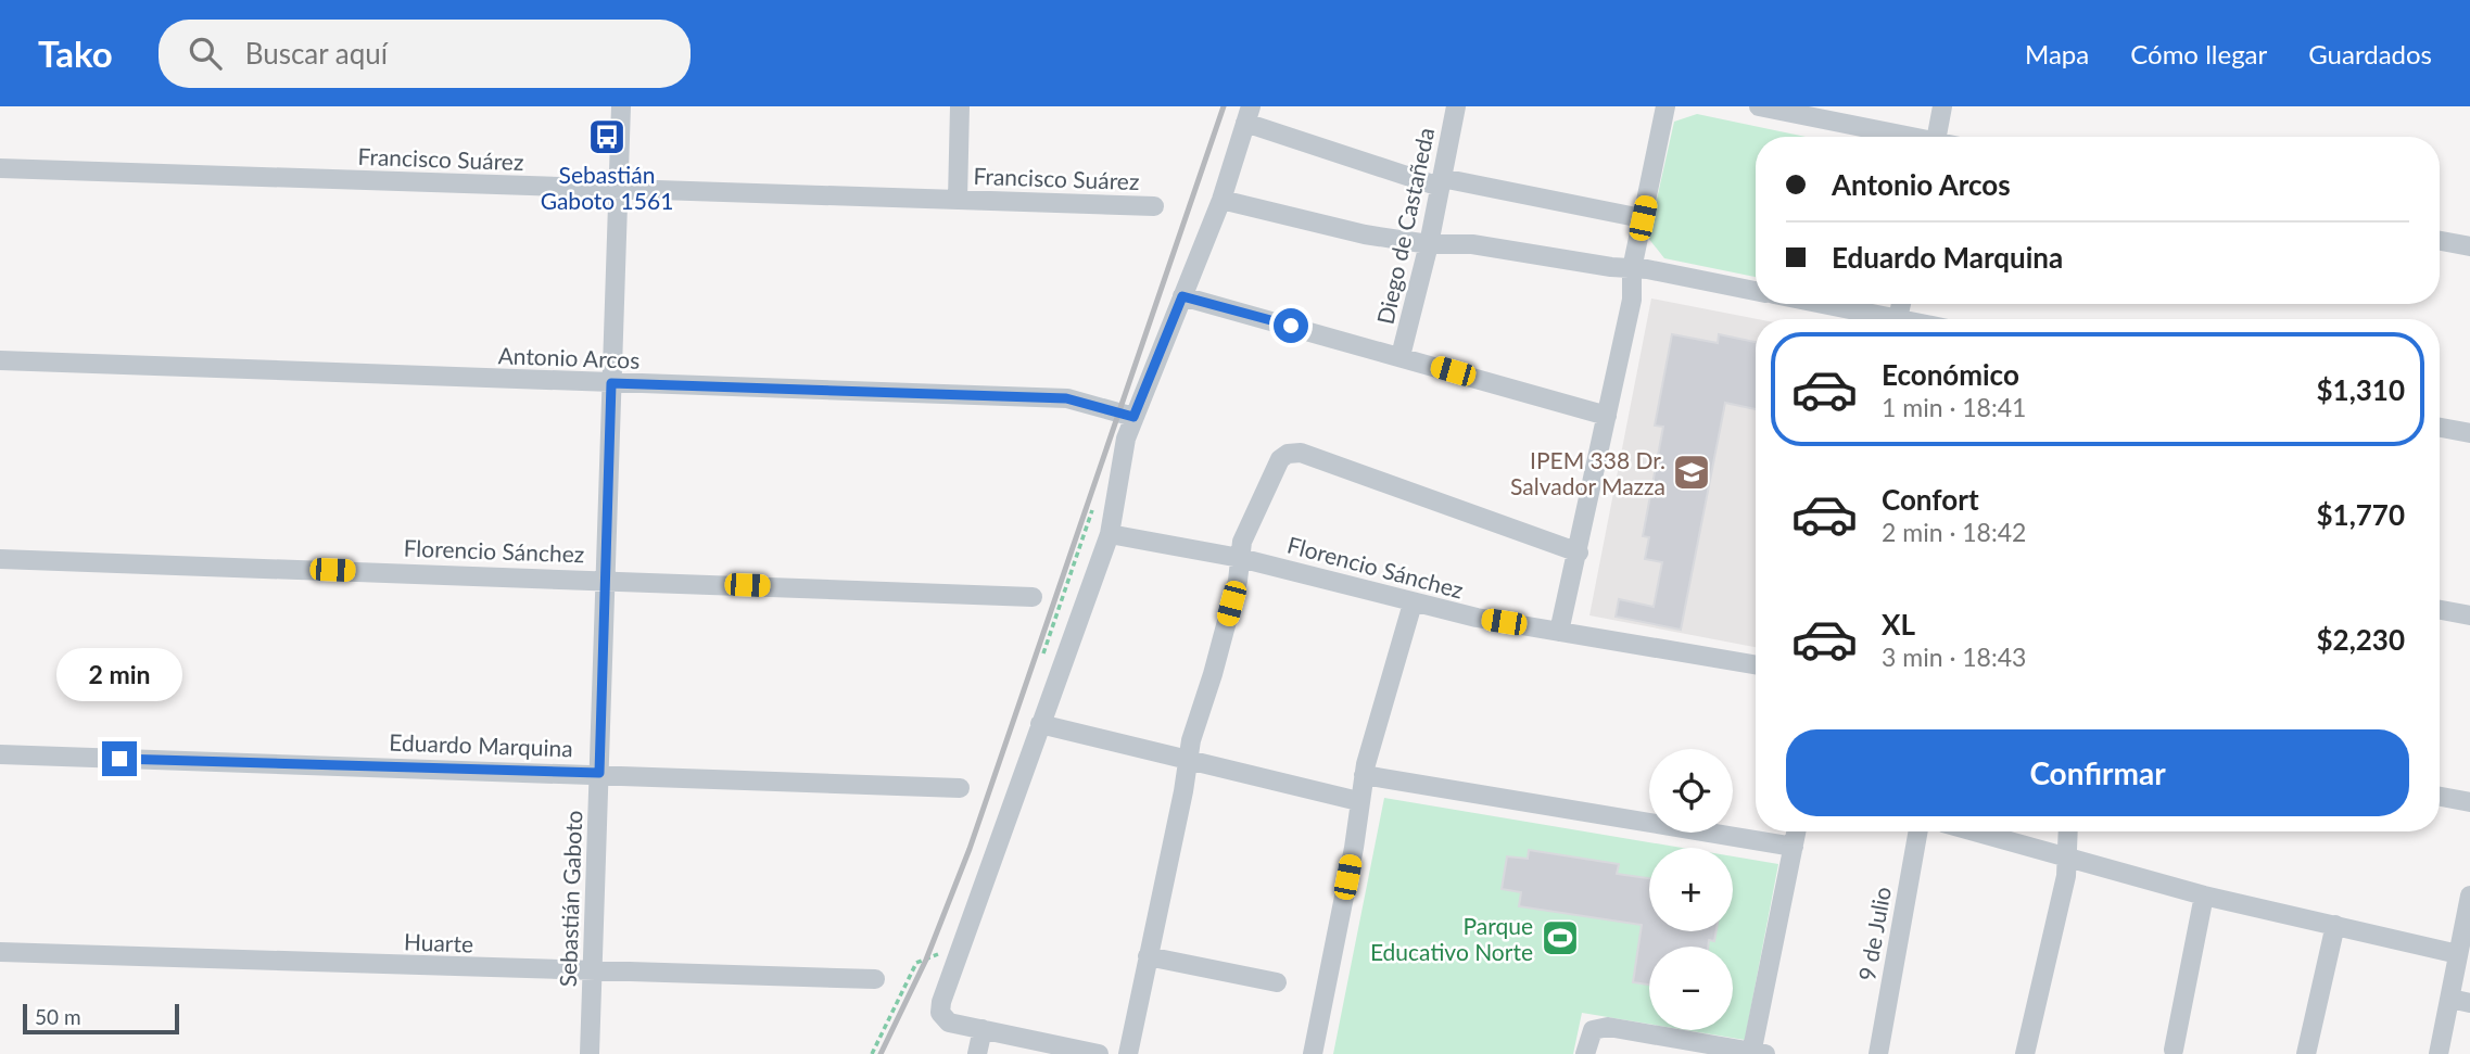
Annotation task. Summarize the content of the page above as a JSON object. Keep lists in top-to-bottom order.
{
  "streets": {
    "street": [
      "Francisco Suárez",
      "Diego de Castañeda",
      "Antonio Arcos",
      "Florencio Sánchez",
      "Eduardo Marquina",
      "Sebastián Gaboto",
      "9 de Julio",
      "Huarte"
    ]
  },
  "crossings": [
    ["Francisco Suárez", "Sebastián Gaboto"],
    ["Antonio Arcos", "Sebastián Gaboto"],
    ["Florencio Sánchez", "Sebastián Gaboto"],
    ["Eduardo Marquina", "Sebastián Gaboto"],
    ["Sebastián Gaboto", "Huarte"]
  ],
  "places": {
    "bus stop": ["Sebastián Gaboto 1561"],
    "school or university": ["IPEM 338 Dr. Salvador Mazza"],
    "sports": ["Parque Educativo Norte"]
  },
  "scale_bar": "50 m",
  "page": {
    "header": "Tako",
    "search": "Buscar aquí",
    "nav": ["Mapa", "Cómo llegar", "Guardados"],
    "banner": ["Antonio Arcos", "Eduardo Marquina"],
    "list": [
      {
        "name": "Económico",
        "note": "1 min · 18:41",
        "value": "$1,310"
      },
      {
        "name": "Confort",
        "note": "2 min · 18:42",
        "value": "$1,770"
      },
      {
        "name": "XL",
        "note": "3 min · 18:43",
        "value": "$2,230"
      }
    ],
    "bubble": "2 min",
    "buttons": "Confirmar",
    "map_buttons": ["+", "−"],
    "scale": "50 m"
  }
}
